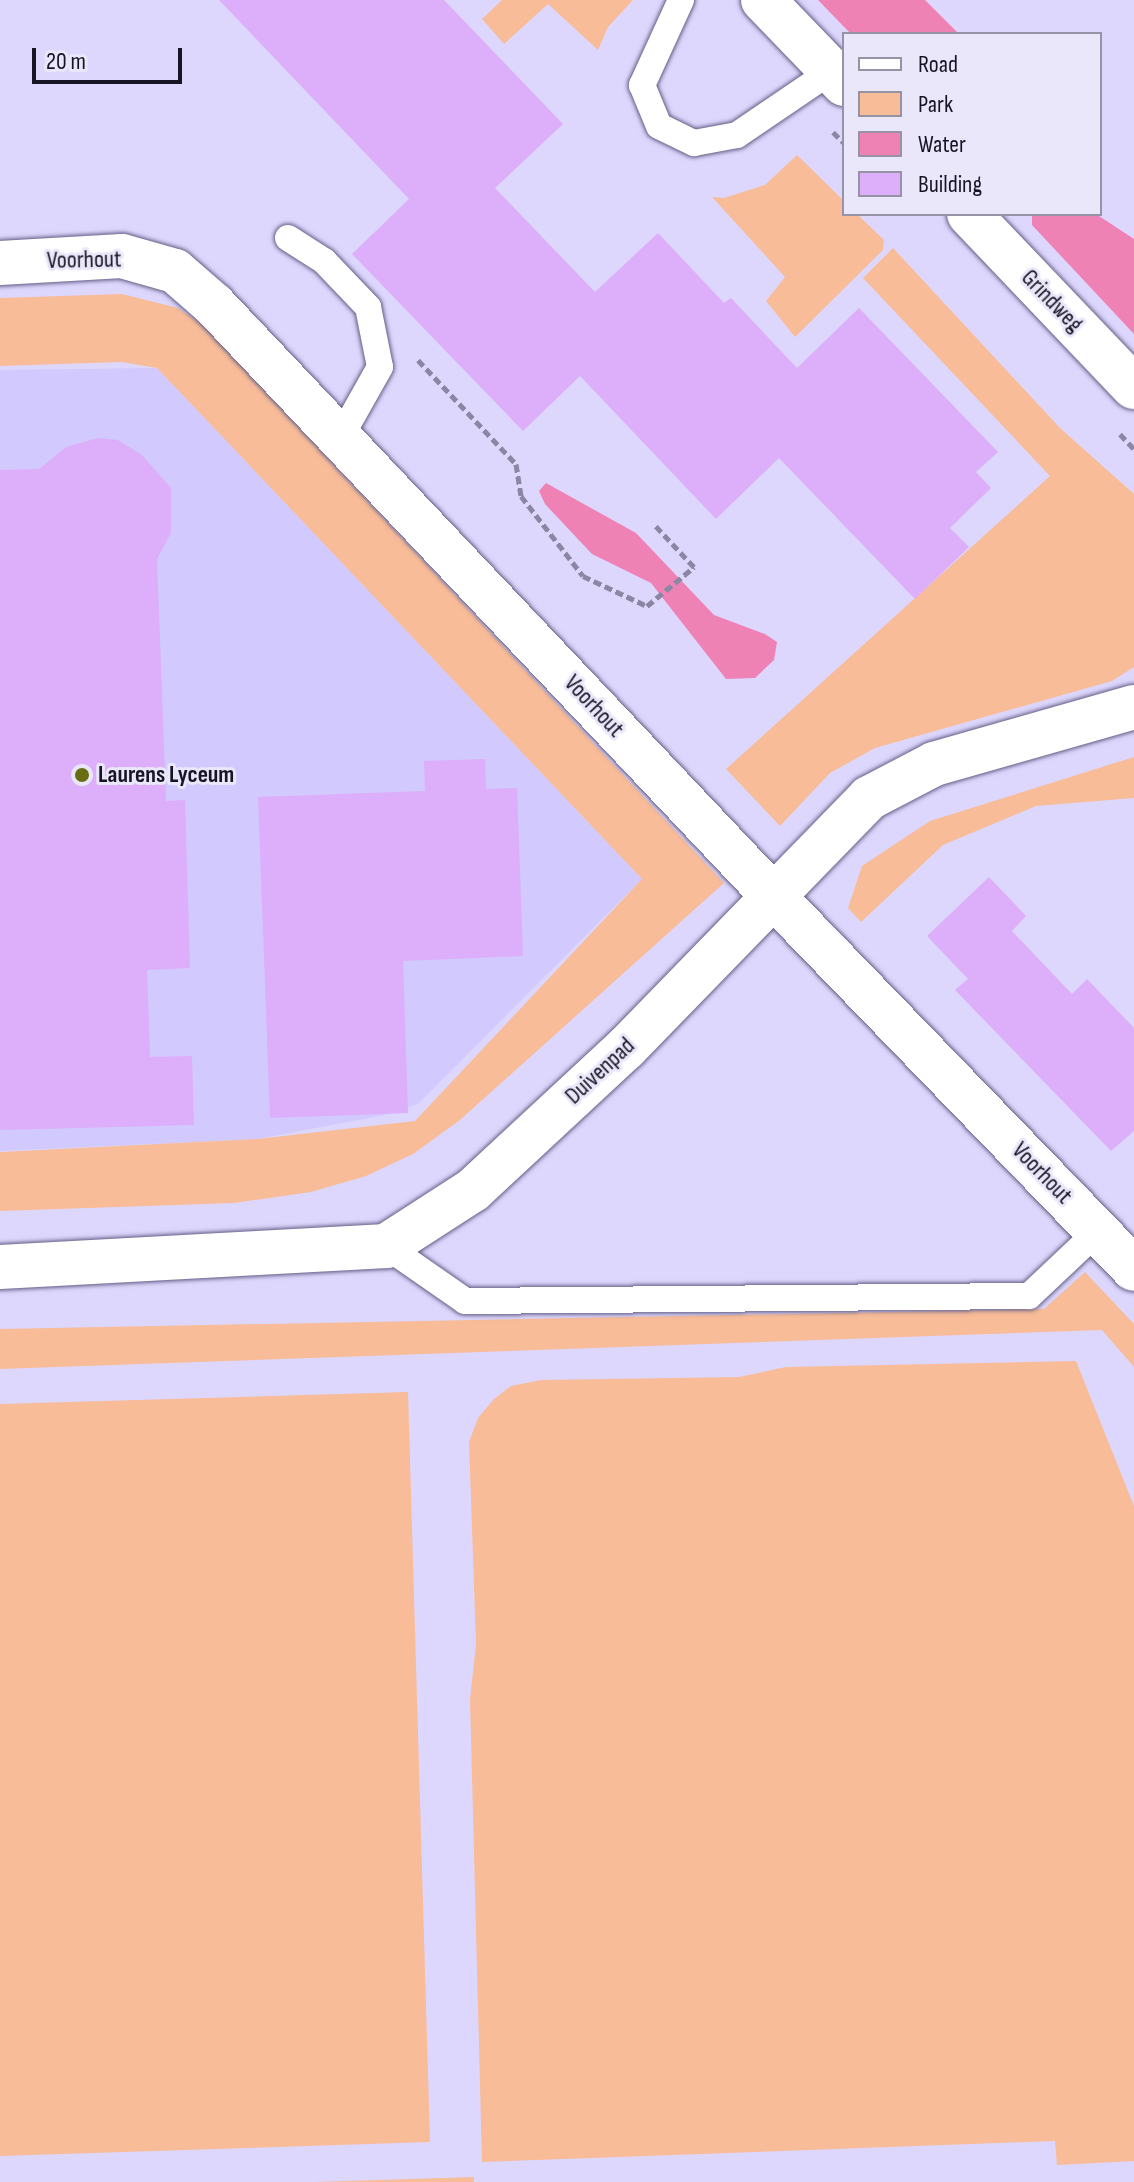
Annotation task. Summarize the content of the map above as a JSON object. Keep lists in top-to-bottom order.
{
  "streets": {
    "street": ["Voorhout", "Grindweg", "Duivenpad"]
  },
  "crossings": [
    ["Voorhout", "Duivenpad"]
  ],
  "places": ["Laurens Lyceum"],
  "legend": [
    "Road",
    "Park",
    "Water",
    "Building"
  ],
  "scale_bar": "20 m"
}
